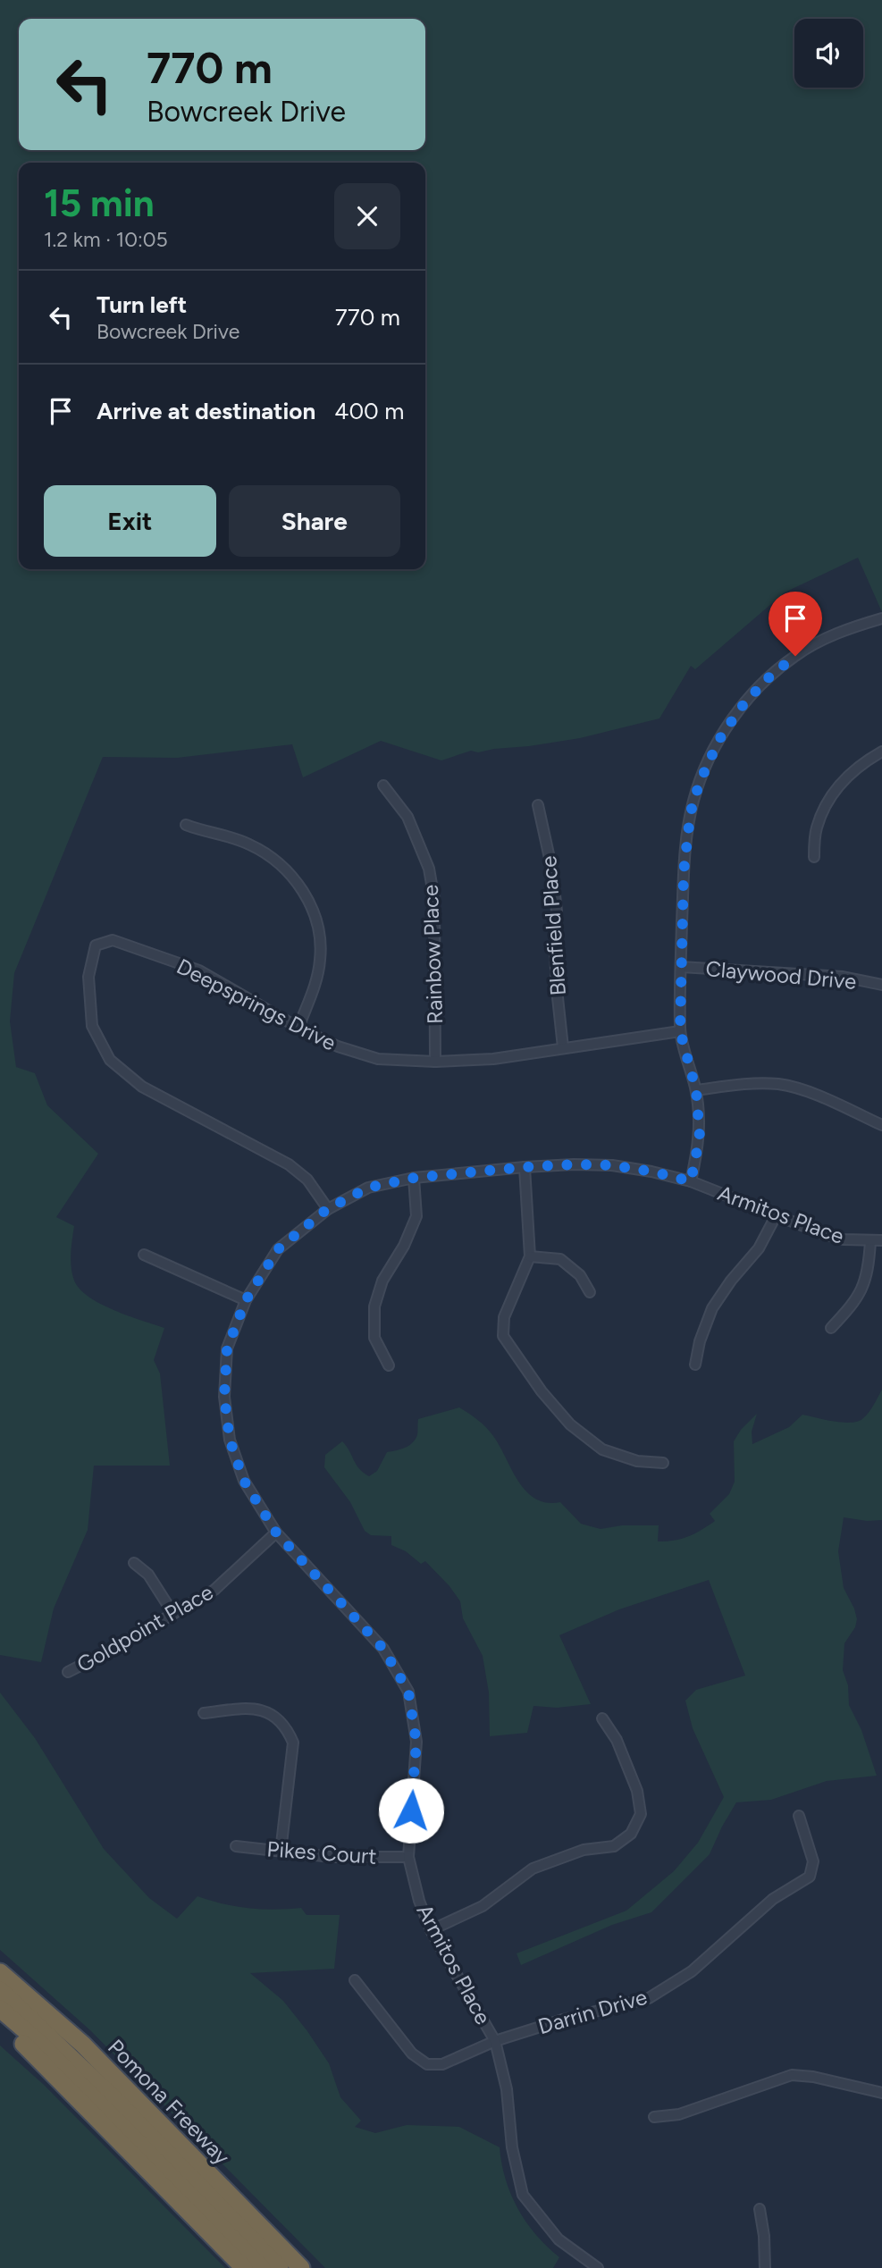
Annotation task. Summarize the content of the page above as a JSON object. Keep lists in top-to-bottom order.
{
  "streets": {
    "highway": ["Pomona Freeway"],
    "street": [
      "Blenfield Place",
      "Rainbow Place",
      "Claywood Drive",
      "Deepsprings Drive",
      "Armitos Place",
      "Goldpoint Place",
      "Pikes Court",
      "Darrin Drive"
    ]
  },
  "crossings": [
    ["Blenfield Place", "Deepsprings Drive"],
    ["Rainbow Place", "Deepsprings Drive"],
    ["Deepsprings Drive", "Armitos Place"],
    ["Armitos Place", "Goldpoint Place"],
    ["Armitos Place", "Pikes Court"],
    ["Armitos Place", "Darrin Drive"]
  ],
  "page": {
    "turn": ["770 m", "Bowcreek Drive"],
    "heading": ["15 min", "1.2 km · 10:05"],
    "list": [
      {
        "name": "Turn left",
        "note": "Bowcreek Drive",
        "value": "770 m"
      },
      {
        "name": "Arrive at destination",
        "value": "400 m"
      }
    ],
    "buttons": ["Exit", "Share"]
  }
}
